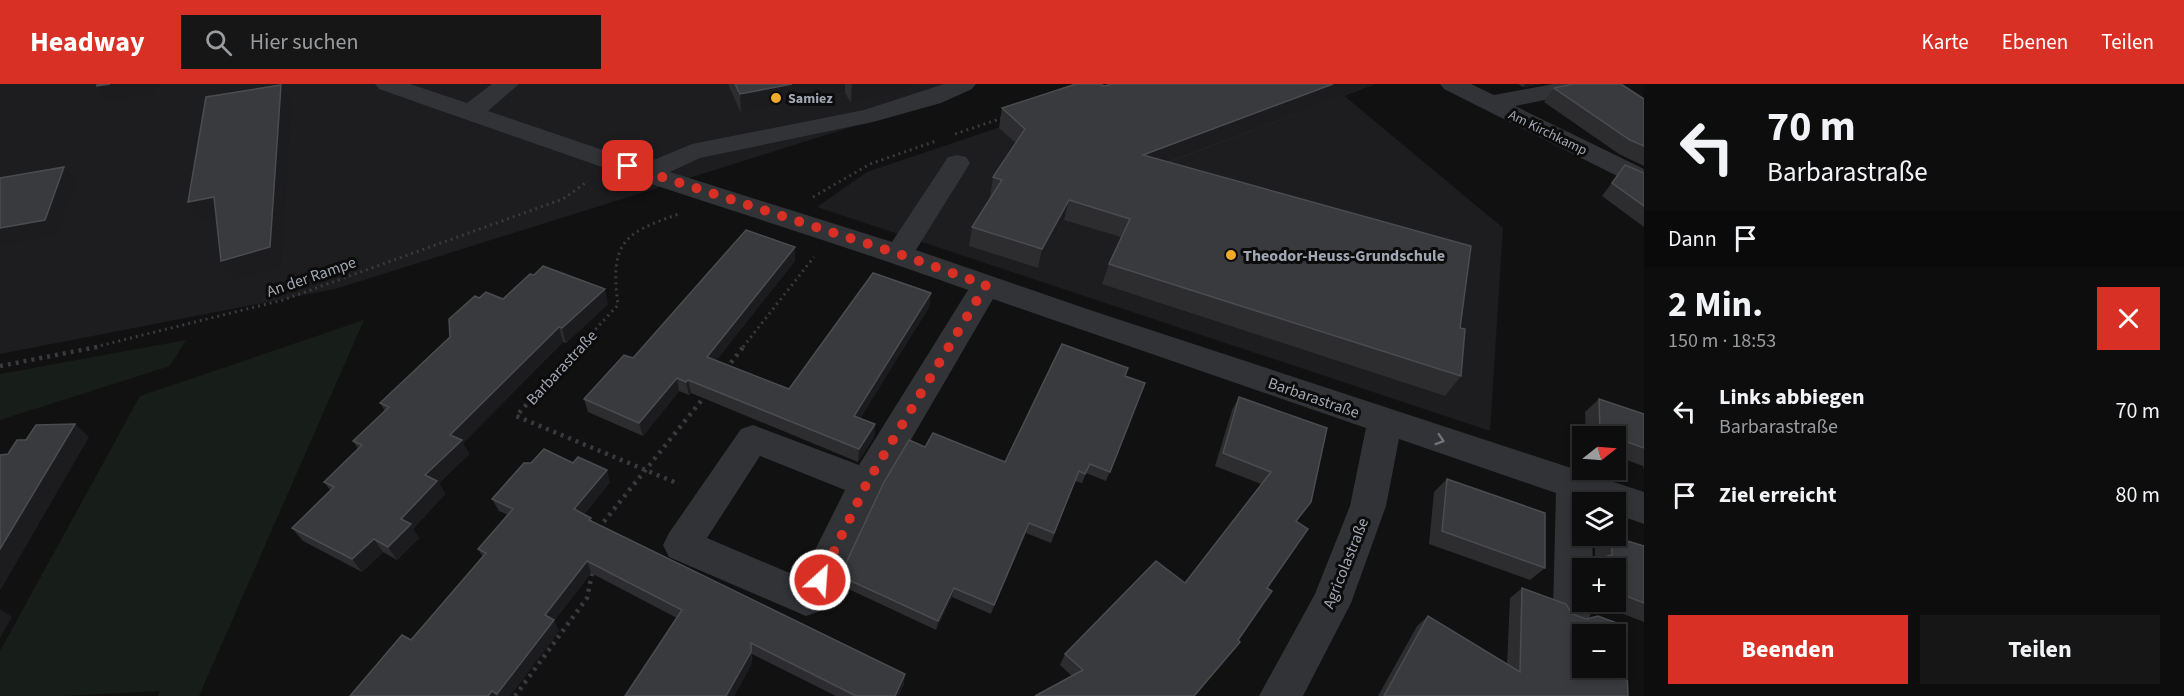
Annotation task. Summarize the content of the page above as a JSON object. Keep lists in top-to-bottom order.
{
  "streets": {
    "street": ["Am Kirchkamp", "Barbarastraße", "Agricolastraße"],
    "path": ["An der Rampe"]
  },
  "crossings": [
    ["An der Rampe", "Barbarastraße"],
    ["Barbarastraße", "Agricolastraße"]
  ],
  "places": ["Samiez", "Theodor-Heuss-Grundschule"],
  "north": "right",
  "page": {
    "header": "Headway",
    "search": "Hier suchen",
    "nav": ["Karte", "Ebenen", "Teilen"],
    "turn": ["70 m", "Barbarastraße"],
    "then": "Dann",
    "heading": ["2 Min.", "150 m · 18:53"],
    "list": [
      {
        "name": "Links abbiegen",
        "note": "Barbarastraße",
        "value": "70 m"
      },
      {
        "name": "Ziel erreicht",
        "value": "80 m"
      }
    ],
    "map_buttons": ["+", "−"],
    "buttons": ["Beenden", "Teilen"]
  }
}
